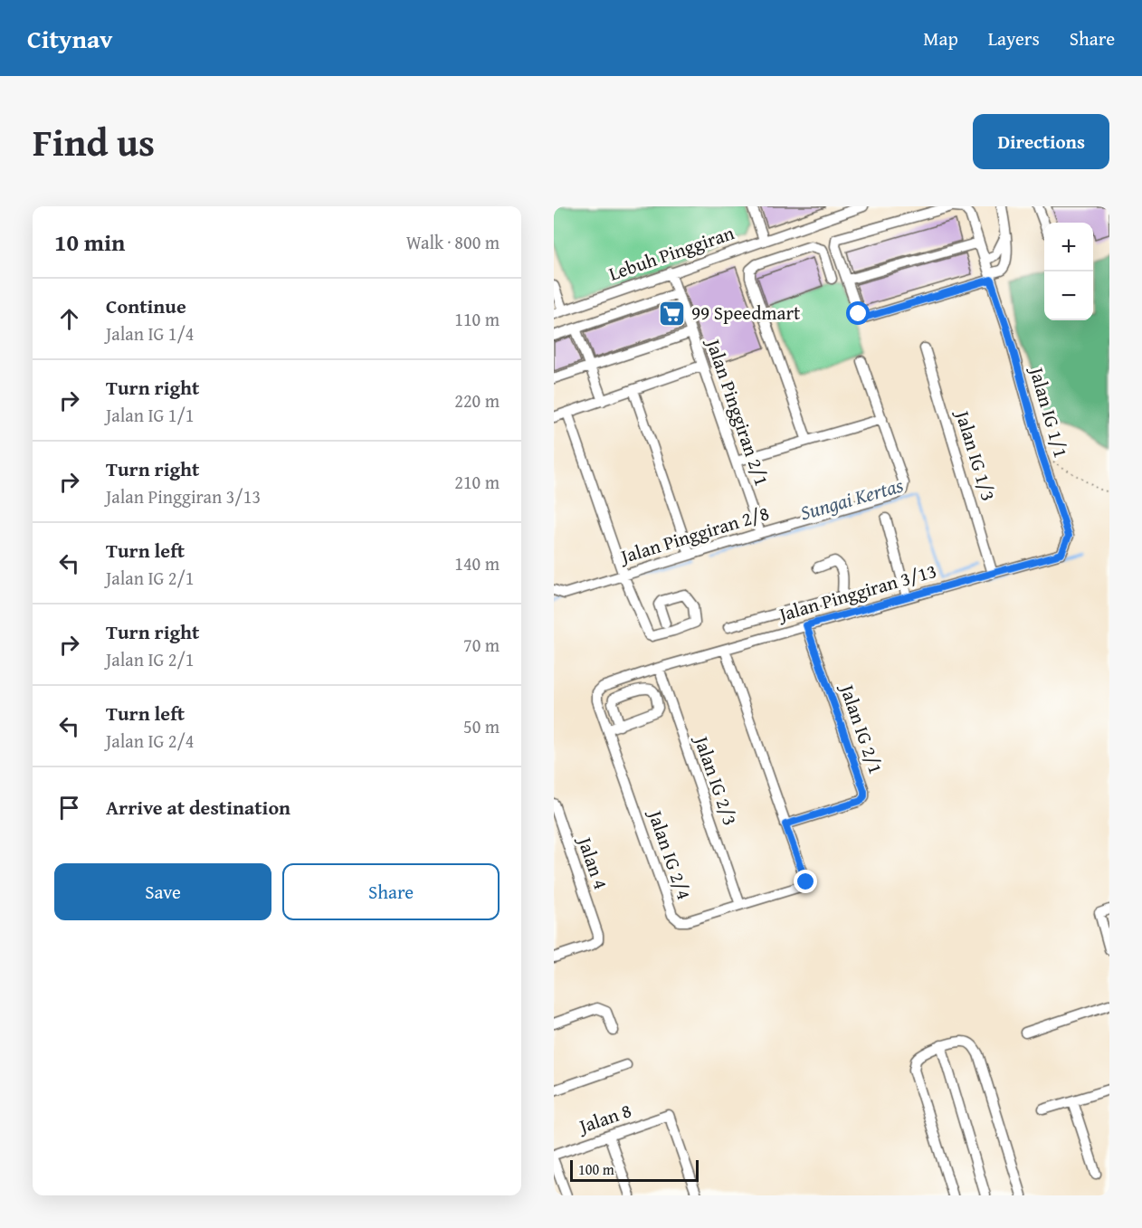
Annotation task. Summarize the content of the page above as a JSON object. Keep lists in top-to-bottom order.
{
  "streets": {
    "street": [
      "Lebuh Pinggiran",
      "Jalan Pinggiran 2/1",
      "Jalan IG 1/1",
      "Jalan IG 1/3",
      "Jalan Pinggiran 2/8",
      "Jalan Pinggiran 3/13",
      "Jalan IG 2/1",
      "Jalan IG 2/3",
      "Jalan IG 2/4",
      "Jalan 4",
      "Jalan 8"
    ]
  },
  "crossings": [
    ["Lebuh Pinggiran", "Jalan Pinggiran 2/1"],
    ["Jalan Pinggiran 2/1", "Jalan Pinggiran 2/8"],
    ["Jalan IG 1/1", "Jalan Pinggiran 3/13"],
    ["Jalan IG 1/3", "Jalan Pinggiran 3/13"],
    ["Jalan Pinggiran 3/13", "Jalan IG 2/1"],
    ["Jalan Pinggiran 3/13", "Jalan IG 2/3"],
    ["Jalan Pinggiran 3/13", "Jalan IG 2/4"],
    ["Jalan IG 2/1", "Jalan IG 2/4"],
    ["Jalan IG 2/3", "Jalan IG 2/4"]
  ],
  "water": ["Sungai Kertas"],
  "places": {
    "supermarket": ["99 Speedmart"]
  },
  "scale_bar": "100 m",
  "page": {
    "header": "Citynav",
    "nav": ["Map", "Layers", "Share"],
    "title": "Find us",
    "buttons": [
      "Directions",
      ["Save", "Share"]
    ],
    "heading": ["10 min", "Walk · 800 m"],
    "map_buttons": ["+", "−"],
    "list": [
      ["Continue", "Jalan IG 1/4", "110 m"],
      ["Turn right", "Jalan IG 1/1", "220 m"],
      ["Turn right", "Jalan Pinggiran 3/13", "210 m"],
      ["Turn left", "Jalan IG 2/1", "140 m"],
      ["Turn right", "Jalan IG 2/1", "70 m"],
      ["Turn left", "Jalan IG 2/4", "50 m"],
      "Arrive at destination"
    ],
    "scale": "100 m"
  }
}
